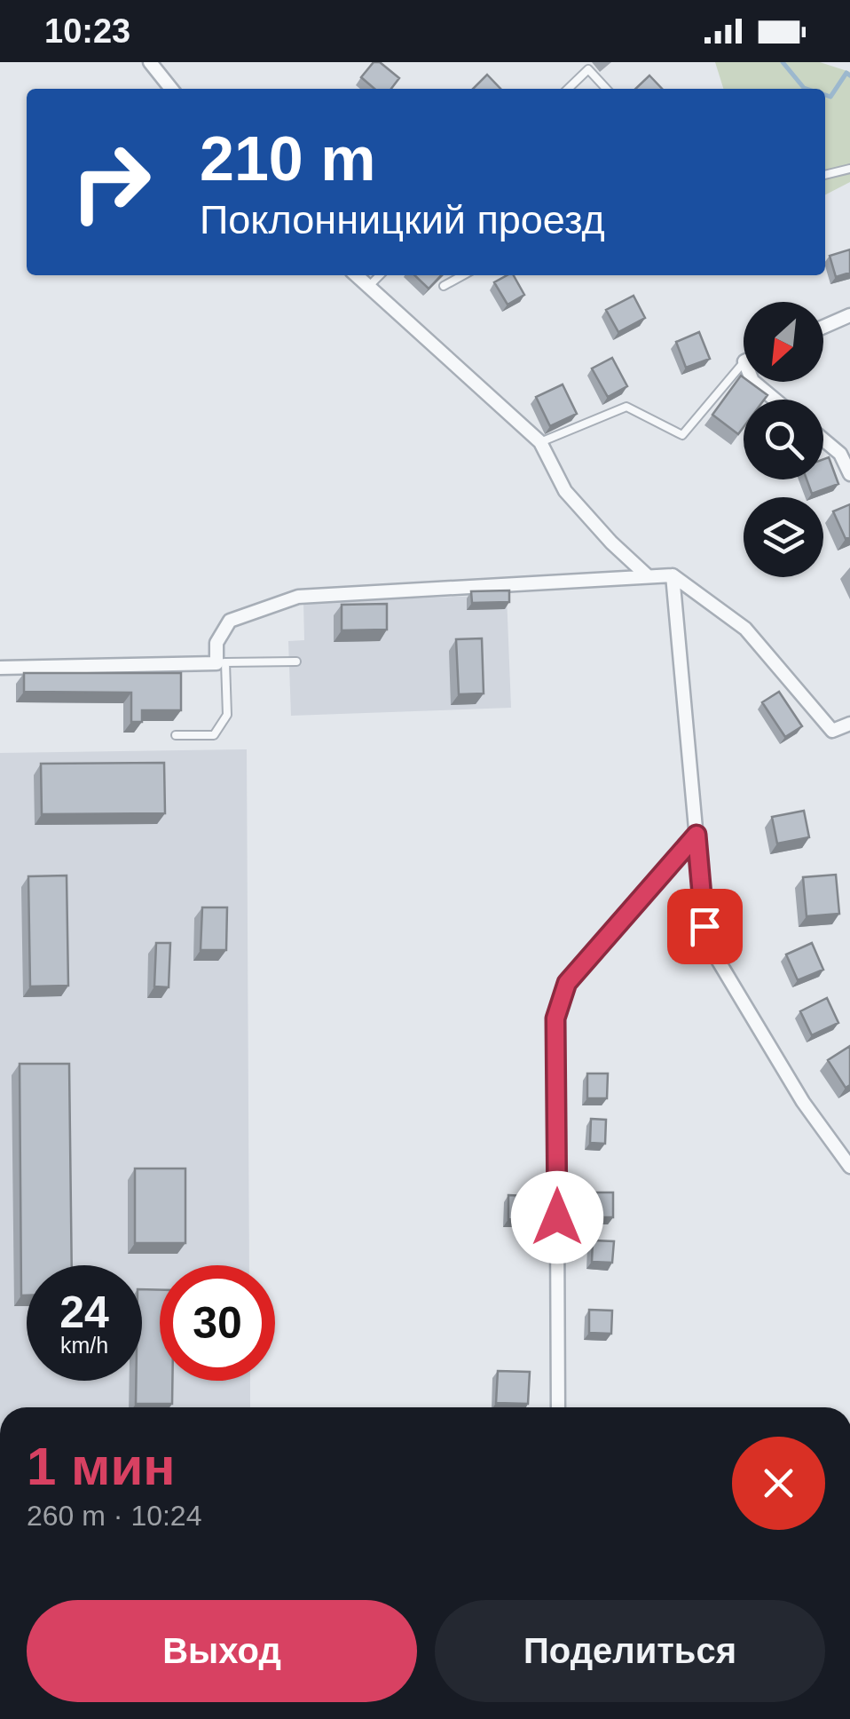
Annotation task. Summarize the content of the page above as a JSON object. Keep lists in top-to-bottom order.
{
  "north": "bottom left",
  "page": {
    "status": "10:23",
    "turn": ["210 m", "Поклонницкий проезд"],
    "speed": "24 km/h",
    "limit": "30",
    "heading": ["1 мин", "260 m · 10:24"],
    "buttons": ["Выход", "Поделиться"]
  }
}
